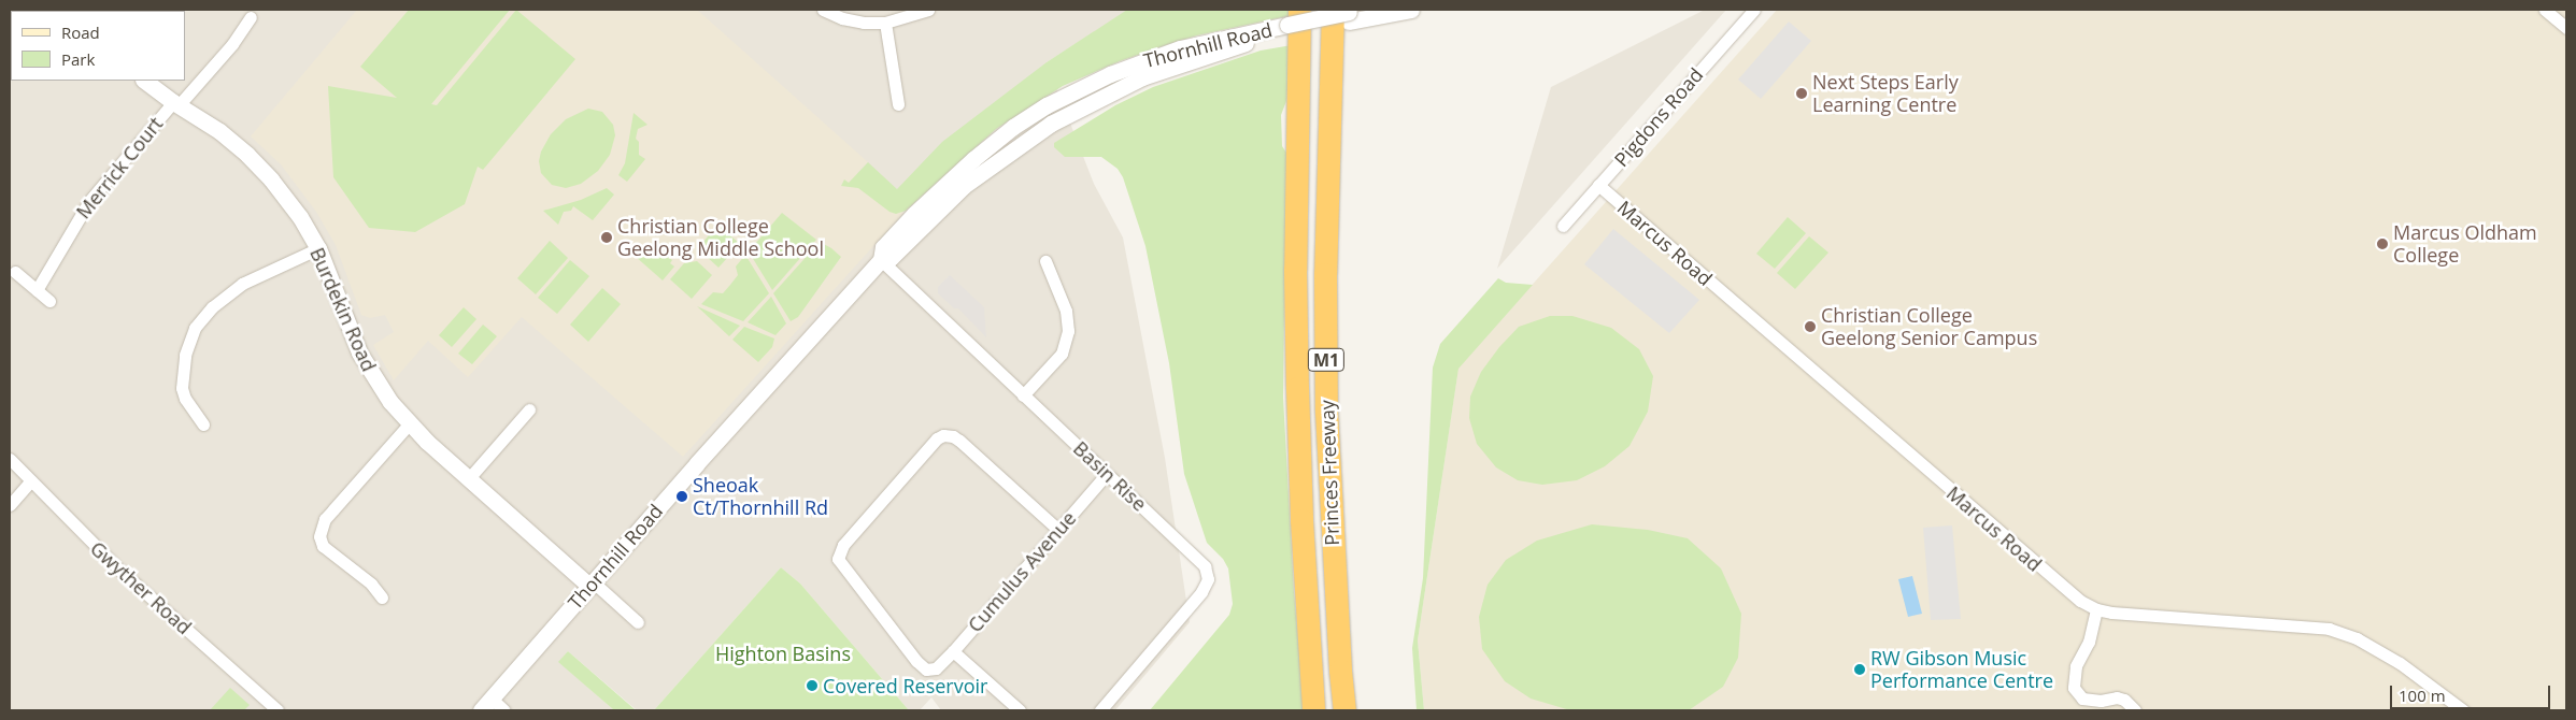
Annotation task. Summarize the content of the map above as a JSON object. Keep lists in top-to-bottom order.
{
  "streets": {
    "highway": ["M1", "Princes Freeway"],
    "street": [
      "Thornhill Road",
      "Pigdons Road",
      "Merrick Court",
      "Marcus Road",
      "Burdekin Road",
      "Basin Rise",
      "Cumulus Avenue",
      "Gwyther Road"
    ]
  },
  "crossings": [
    ["Thornhill Road", "Burdekin Road"],
    ["Thornhill Road", "Princes Freeway"],
    ["Thornhill Road", "Basin Rise"],
    ["Pigdons Road", "Marcus Road"],
    ["Merrick Court", "Burdekin Road"],
    ["Basin Rise", "Cumulus Avenue"]
  ],
  "parks": ["Highton Basins"],
  "places": [
    "Next Steps Early Learning Centre",
    "Christian College Geelong Middle School",
    "Marcus Oldham College",
    "Christian College Geelong Senior Campus",
    "Sheoak Ct/Thornhill Rd",
    "RW Gibson Music Performance Centre",
    "Covered Reservoir"
  ],
  "legend": ["Road", "Park"],
  "scale_bar": "100 m"
}
